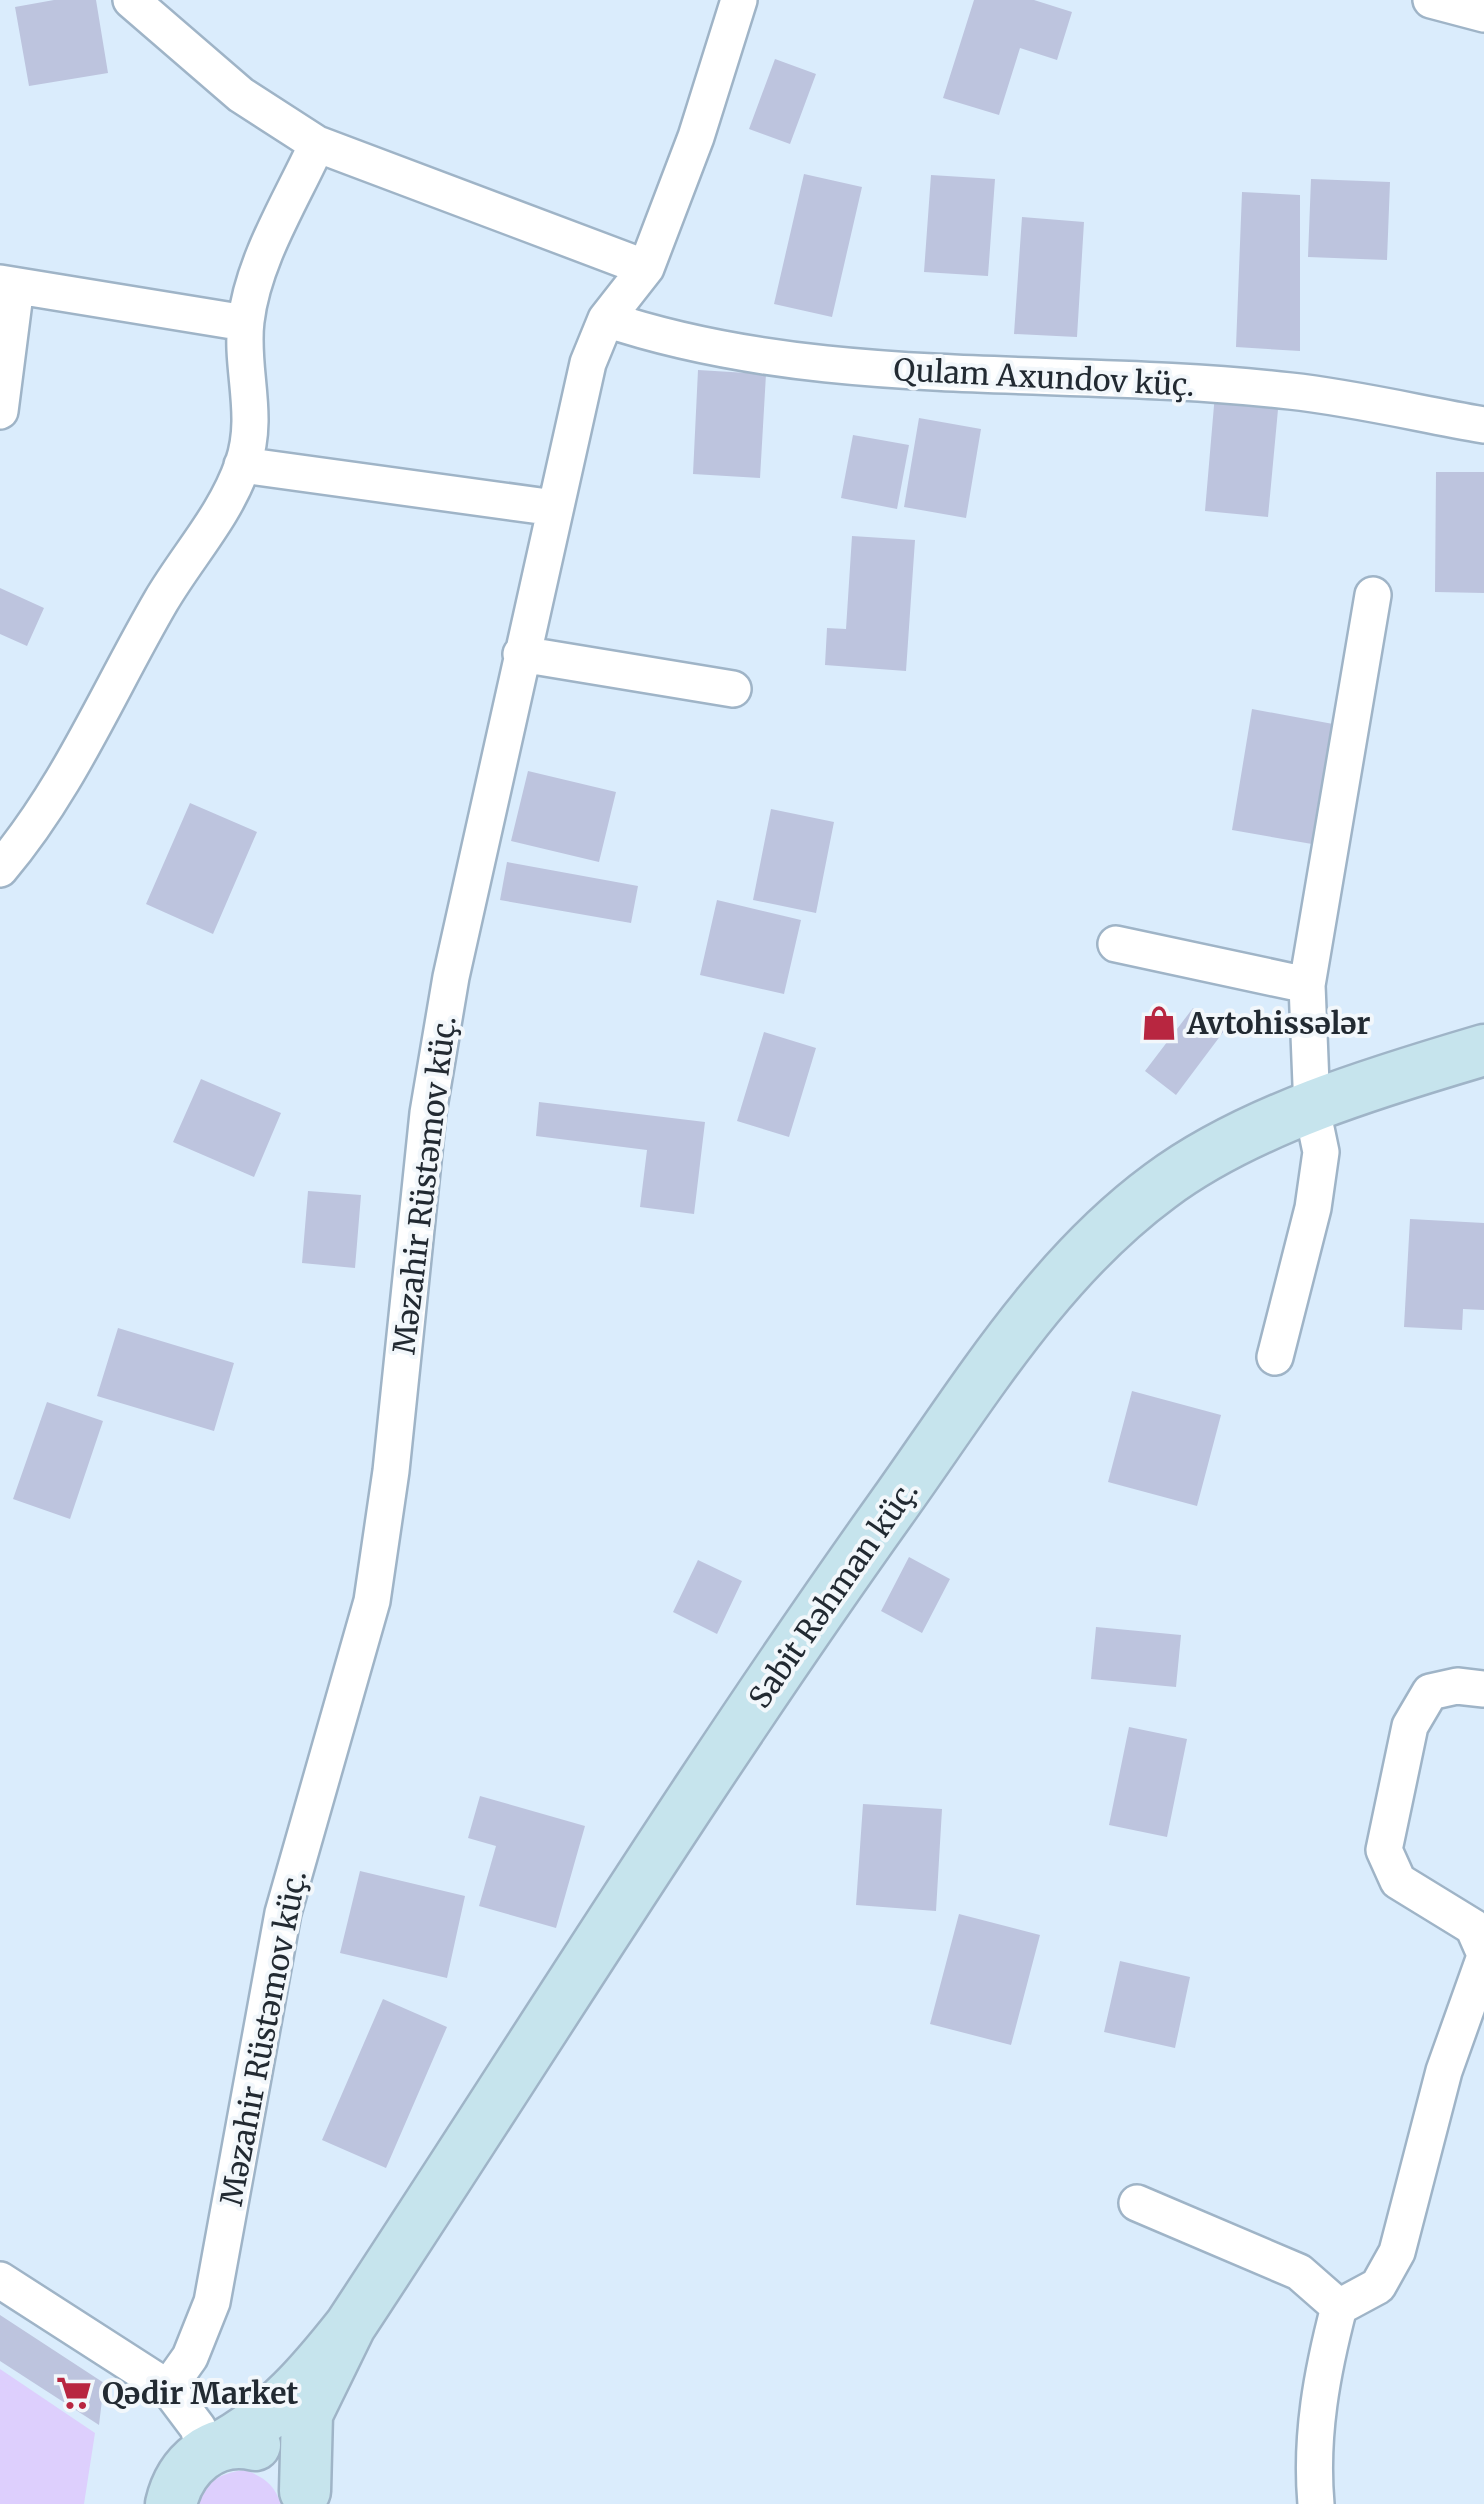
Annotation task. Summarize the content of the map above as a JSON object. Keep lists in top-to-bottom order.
{
  "streets": {
    "main road": ["Sabit Rəhman küç."],
    "street": ["Qulam Axundov küç.", "Məzahir Rüstəmov küç."]
  },
  "crossings": [
    ["Qulam Axundov küç.", "Məzahir Rüstəmov küç."]
  ],
  "places": {
    "shop": ["Avtohissələr"],
    "supermarket": ["Qədir Market"]
  }
}
